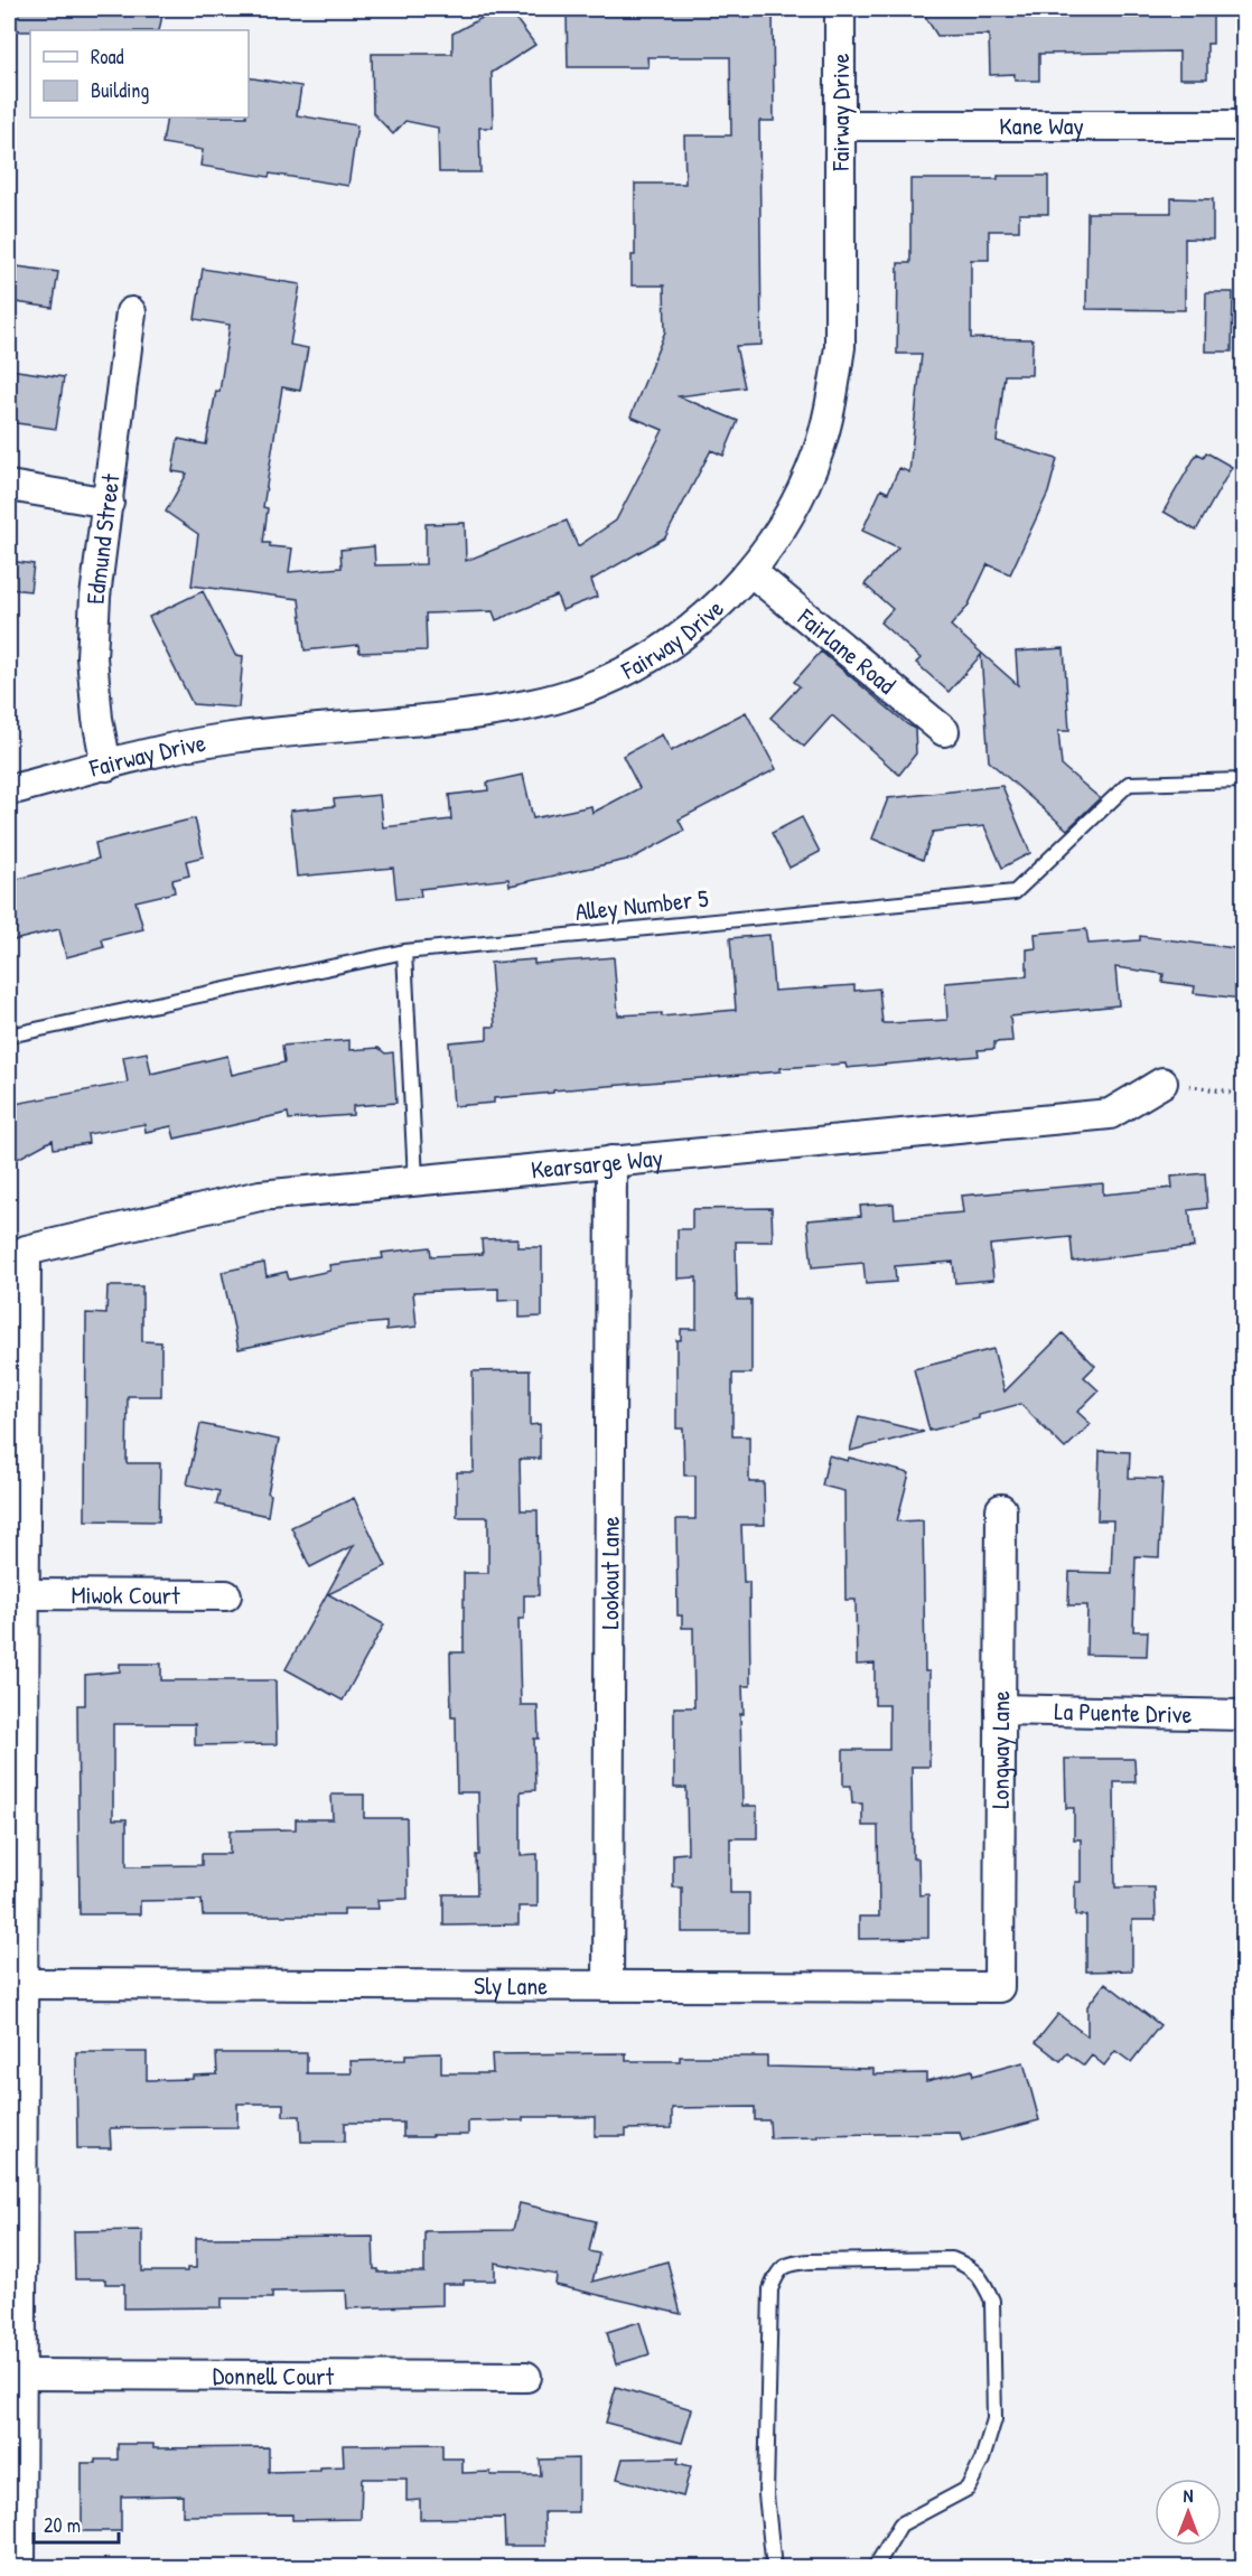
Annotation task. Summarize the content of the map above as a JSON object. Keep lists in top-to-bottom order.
{
  "streets": {
    "street": [
      "Fairway Drive",
      "Kane Way",
      "Edmund Street",
      "Fairlane Road",
      "Kearsarge Way",
      "Lookout Lane",
      "Miwok Court",
      "La Puente Drive",
      "Longway Lane",
      "Sly Lane",
      "Donnell Court"
    ],
    "lane": ["Alley Number 5"]
  },
  "crossings": [
    ["Fairway Drive", "Kane Way"],
    ["Fairway Drive", "Edmund Street"],
    ["Fairway Drive", "Fairlane Road"],
    ["Kearsarge Way", "Lookout Lane"],
    ["Kearsarge Way", "Miwok Court"],
    ["Lookout Lane", "Sly Lane"],
    ["La Puente Drive", "Longway Lane"],
    ["Longway Lane", "Sly Lane"]
  ],
  "legend": ["Road", "Building"],
  "scale_bar": "20 m",
  "north": "top"
}
